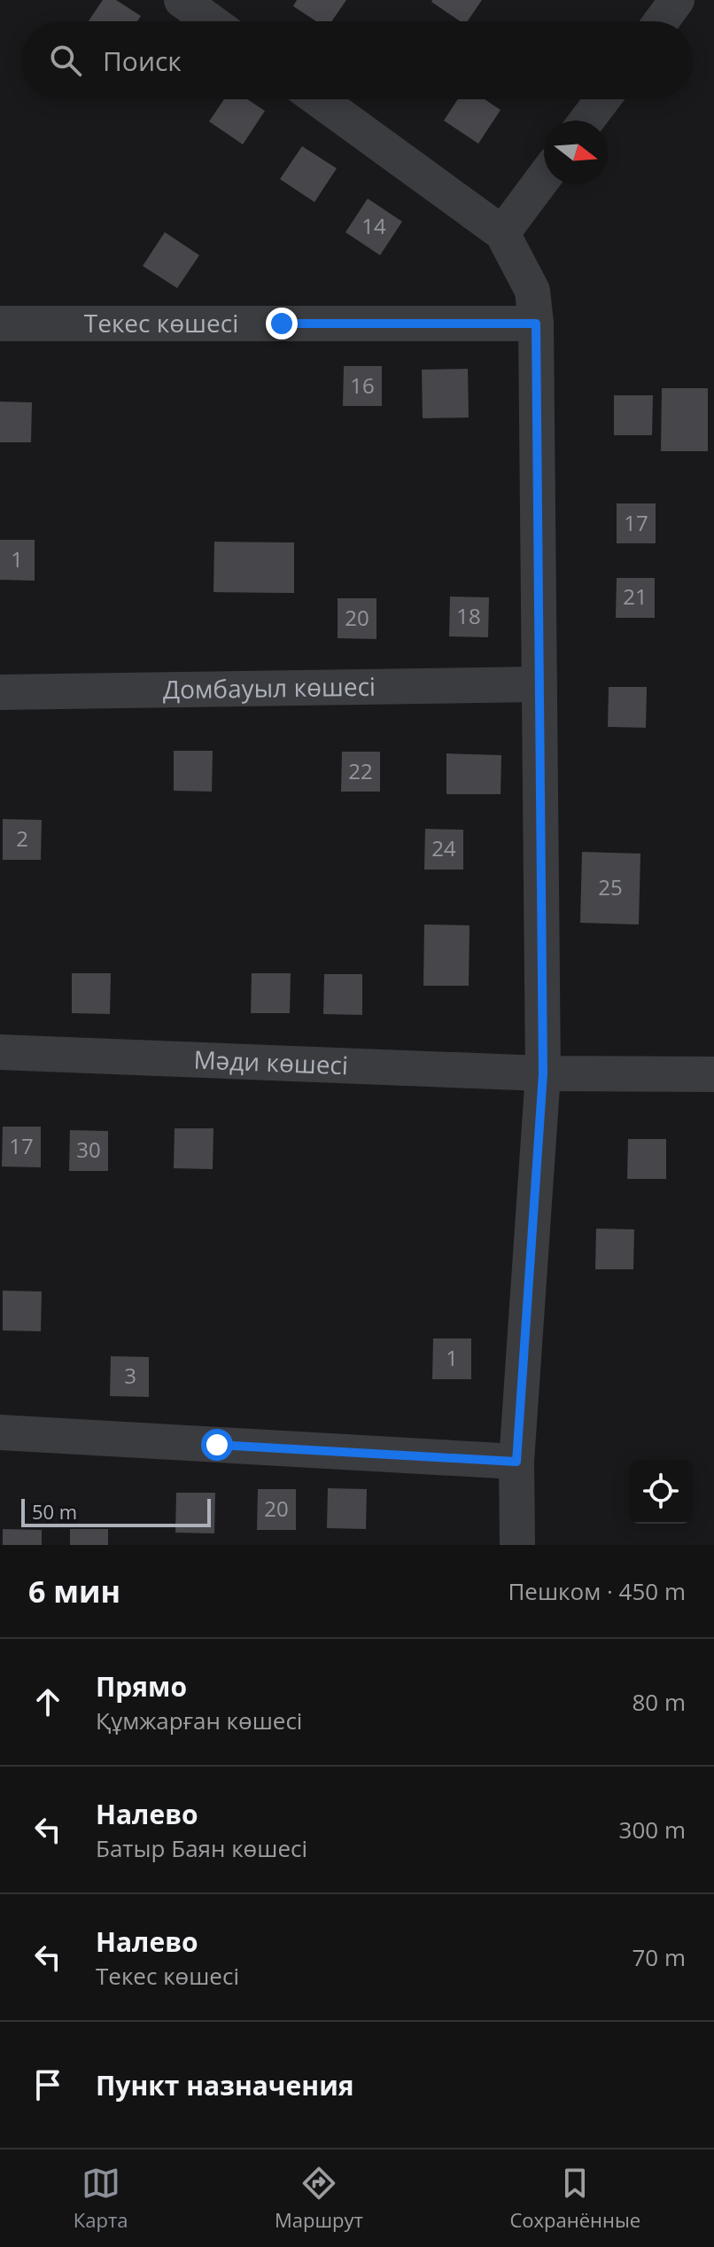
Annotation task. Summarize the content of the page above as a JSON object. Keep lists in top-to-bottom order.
{
  "streets": {
    "street": ["Текес көшесі", "Домбауыл көшесі", "Мәди көшесі"]
  },
  "house_numbers": [
    "14",
    "16",
    "17",
    "1",
    "21",
    "18",
    "20",
    "22",
    "2",
    "24",
    "25",
    "17",
    "30",
    "1",
    "3",
    "20"
  ],
  "scale_bar": "50 m",
  "north": "right",
  "page": {
    "search": "Поиск",
    "scale": "50 m",
    "heading": ["6 мин", "Пешком · 450 m"],
    "list": [
      ["Прямо", "Құмжарған көшесі", "80 m"],
      ["Налево", "Батыр Баян көшесі", "300 m"],
      ["Налево", "Текес көшесі", "70 m"],
      "Пункт назначения"
    ],
    "nav": ["Карта", "Маршрут", "Сохранённые"]
  }
}
